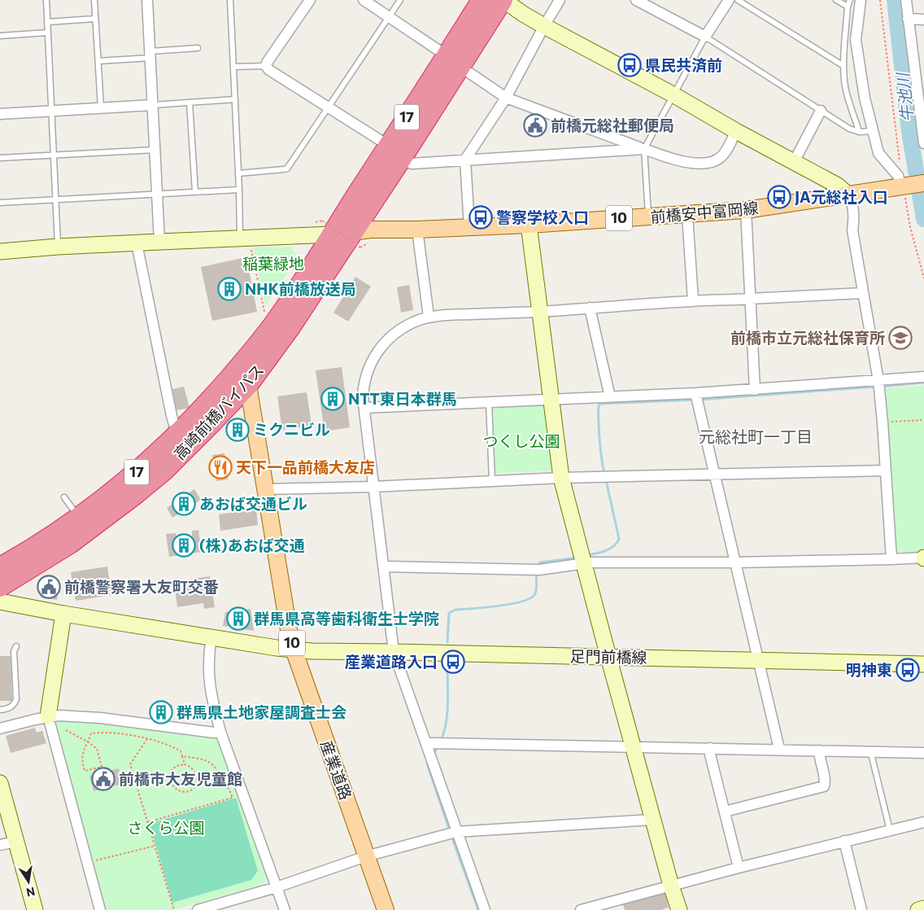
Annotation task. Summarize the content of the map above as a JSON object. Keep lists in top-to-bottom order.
{
  "streets": {
    "highway": ["17", "高崎前橋バイパス"],
    "main road": ["前橋安中富岡線", "10", "産業道路"],
    "street": ["足門前橋線"]
  },
  "crossings": [
    ["前橋安中富岡線", "10"],
    ["前橋安中富岡線", "高崎前橋バイパス"],
    ["高崎前橋バイパス", "産業道路"],
    ["足門前橋線", "産業道路"]
  ],
  "districts": ["元総社町一丁目"],
  "water": ["牛池川"],
  "parks": ["稲葉緑地", "つくし公園", "さくら公園"],
  "places": {
    "bus stop": [
      "県民共済前",
      "JA元総社入口",
      "警察学校入口",
      "産業道路入口",
      "明神東"
    ],
    "public building": ["前橋元総社郵便局", "前橋警察署大友町交番", "前橋市大友児童館"],
    "building": [
      "NHK前橋放送局",
      "NTT東日本群馬",
      "ミクニビル",
      "あおば交通ビル",
      "(株)あおば交通",
      "群馬県高等歯科衛生士学院",
      "群馬県土地家屋調査士会"
    ],
    "school or university": ["前橋市立元総社保育所"],
    "restaurant": ["天下一品前橋大友店"]
  },
  "north": "bottom"
}
